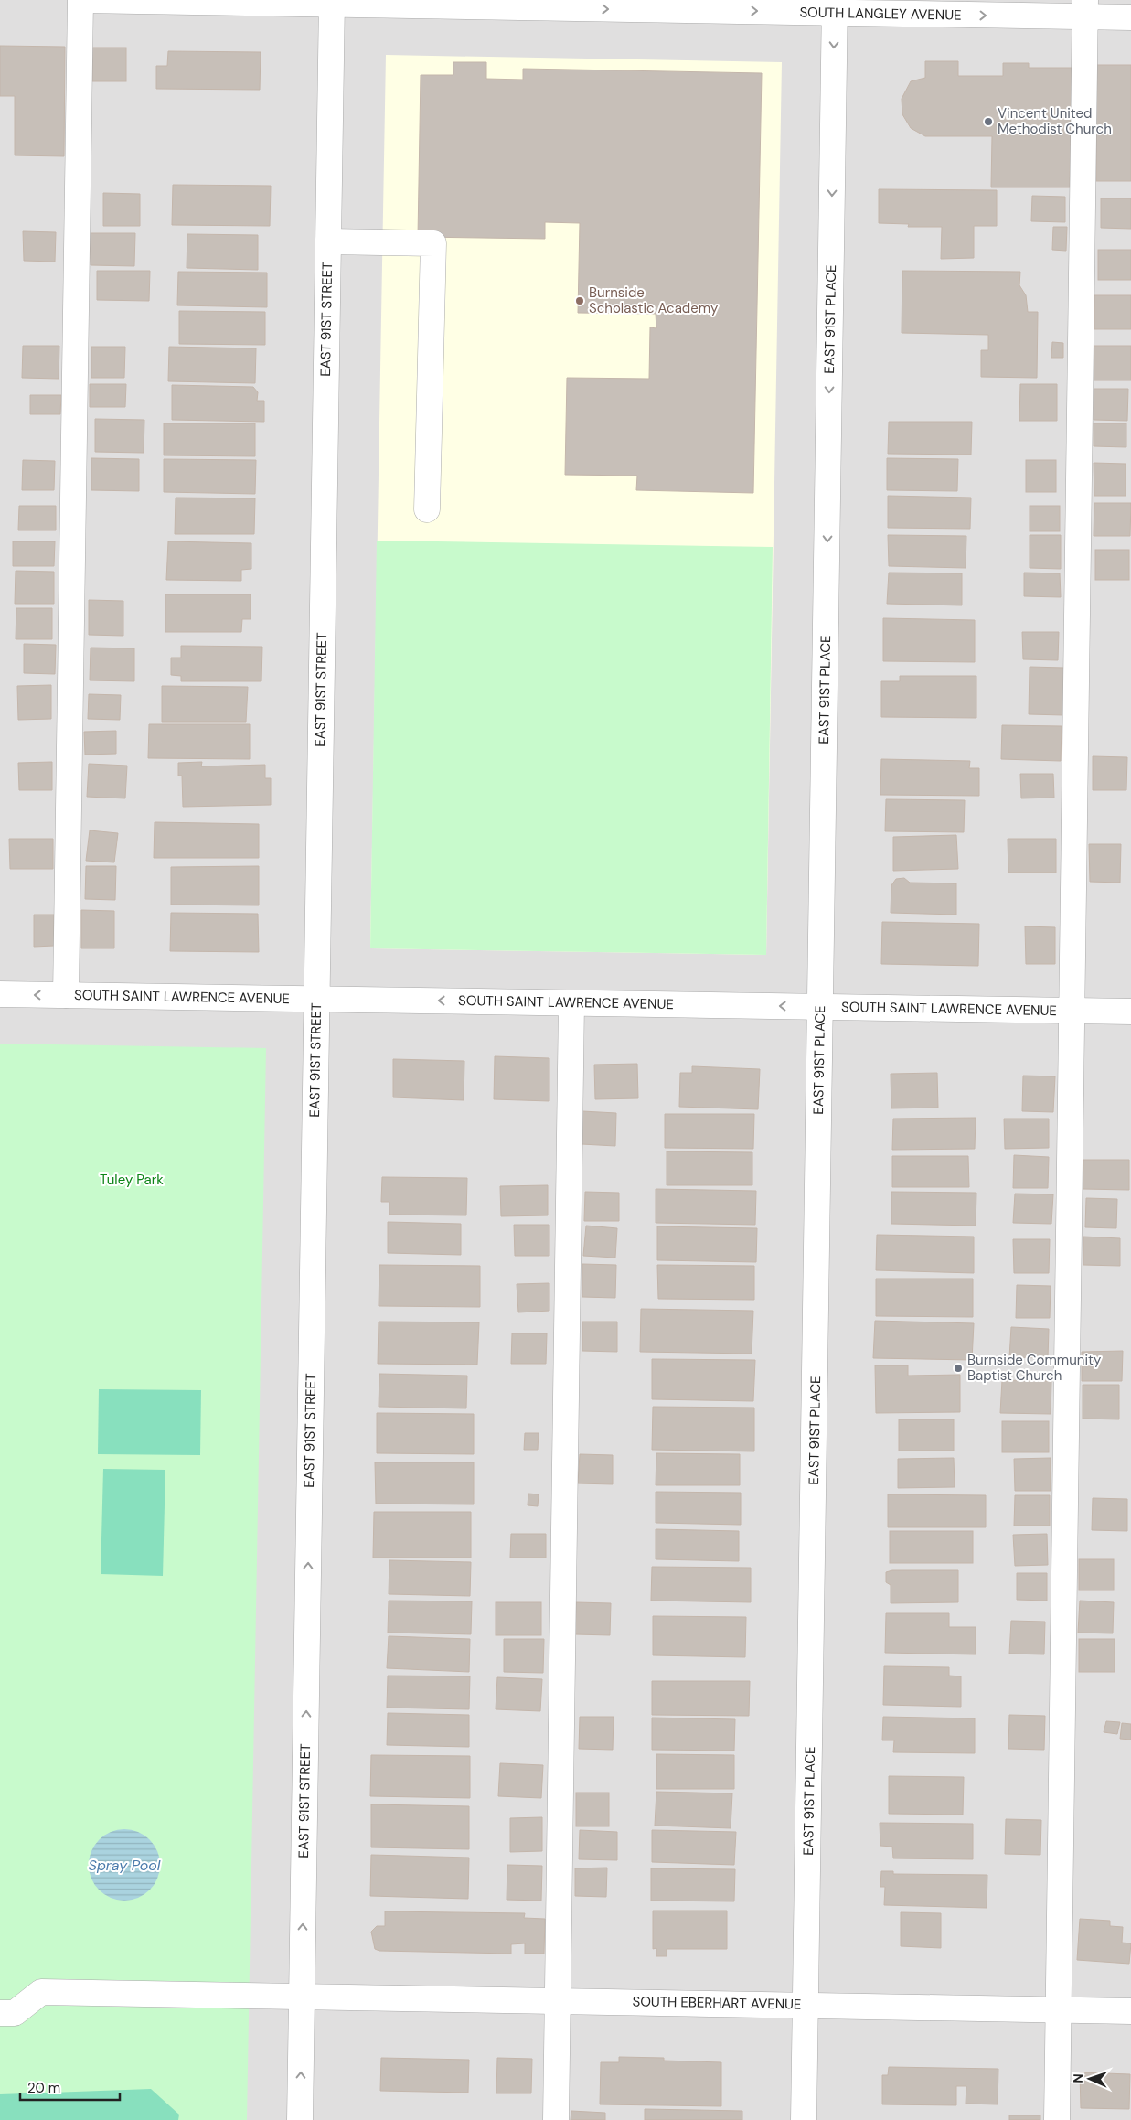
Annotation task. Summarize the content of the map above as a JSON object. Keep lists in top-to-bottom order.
{
  "streets": {
    "street": [
      "SOUTH LANGLEY AVENUE",
      "EAST 91ST STREET",
      "EAST 91ST PLACE",
      "SOUTH SAINT LAWRENCE AVENUE",
      "SOUTH EBERHART AVENUE"
    ]
  },
  "crossings": [
    ["SOUTH LANGLEY AVENUE", "EAST 91ST STREET"],
    ["SOUTH LANGLEY AVENUE", "EAST 91ST PLACE"],
    ["EAST 91ST STREET", "SOUTH SAINT LAWRENCE AVENUE"],
    ["EAST 91ST STREET", "SOUTH EBERHART AVENUE"],
    ["EAST 91ST PLACE", "SOUTH SAINT LAWRENCE AVENUE"],
    ["EAST 91ST PLACE", "SOUTH EBERHART AVENUE"]
  ],
  "one_way": [
    "SOUTH LANGLEY AVENUE",
    "EAST 91ST STREET",
    "EAST 91ST PLACE",
    "SOUTH SAINT LAWRENCE AVENUE"
  ],
  "water": ["Spray Pool"],
  "parks": ["Tuley Park"],
  "places": ["Vincent United Methodist Church", "Burnside Scholastic Academy", "Burnside Community Baptist Church"],
  "scale_bar": "20 m",
  "north": "left"
}
